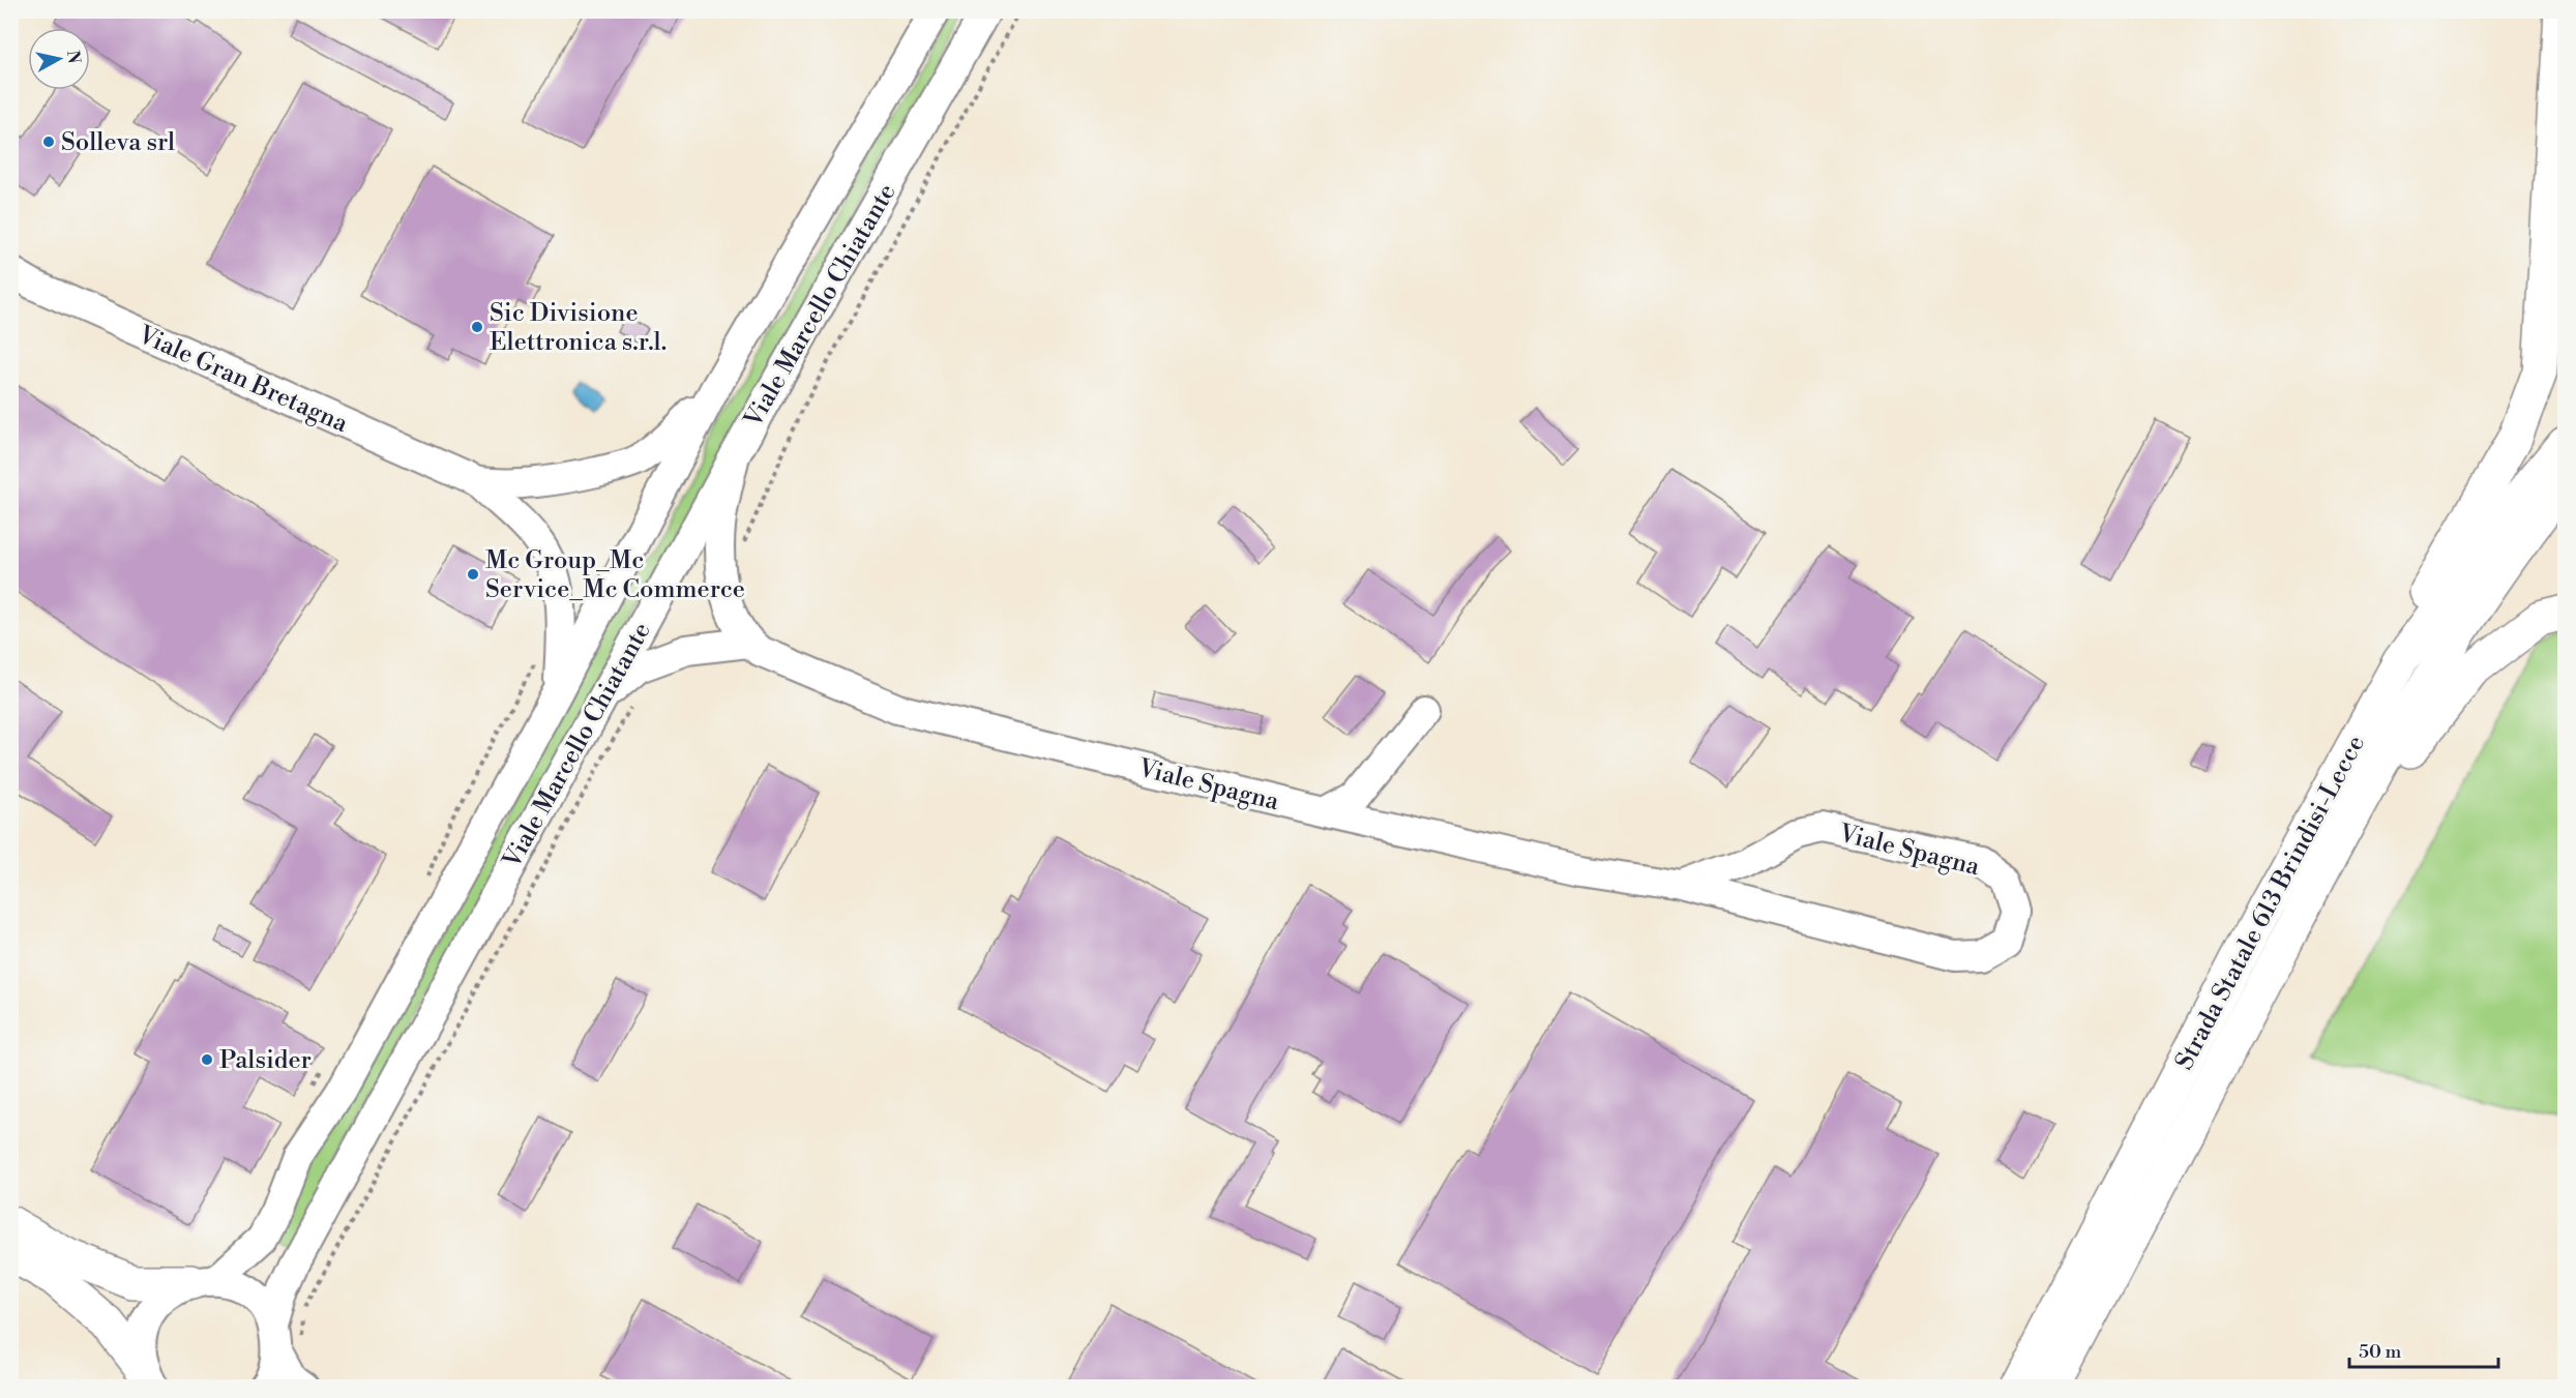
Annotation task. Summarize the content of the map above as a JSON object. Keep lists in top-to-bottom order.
{
  "streets": {
    "main road": ["Strada Statale 613 Brindisi-Lecce"],
    "street": ["Viale Marcello Chiatante", "Viale Gran Bretagna", "Viale Spagna"]
  },
  "crossings": [
    ["Viale Marcello Chiatante", "Viale Gran Bretagna"],
    ["Viale Marcello Chiatante", "Viale Spagna"]
  ],
  "places": [
    "Solleva srl",
    "Sic Divisione Elettronica s.r.l.",
    "Mc Group_Mc Service_Mc Commerce",
    "Palsider"
  ],
  "scale_bar": "50 m",
  "north": "right"
}
